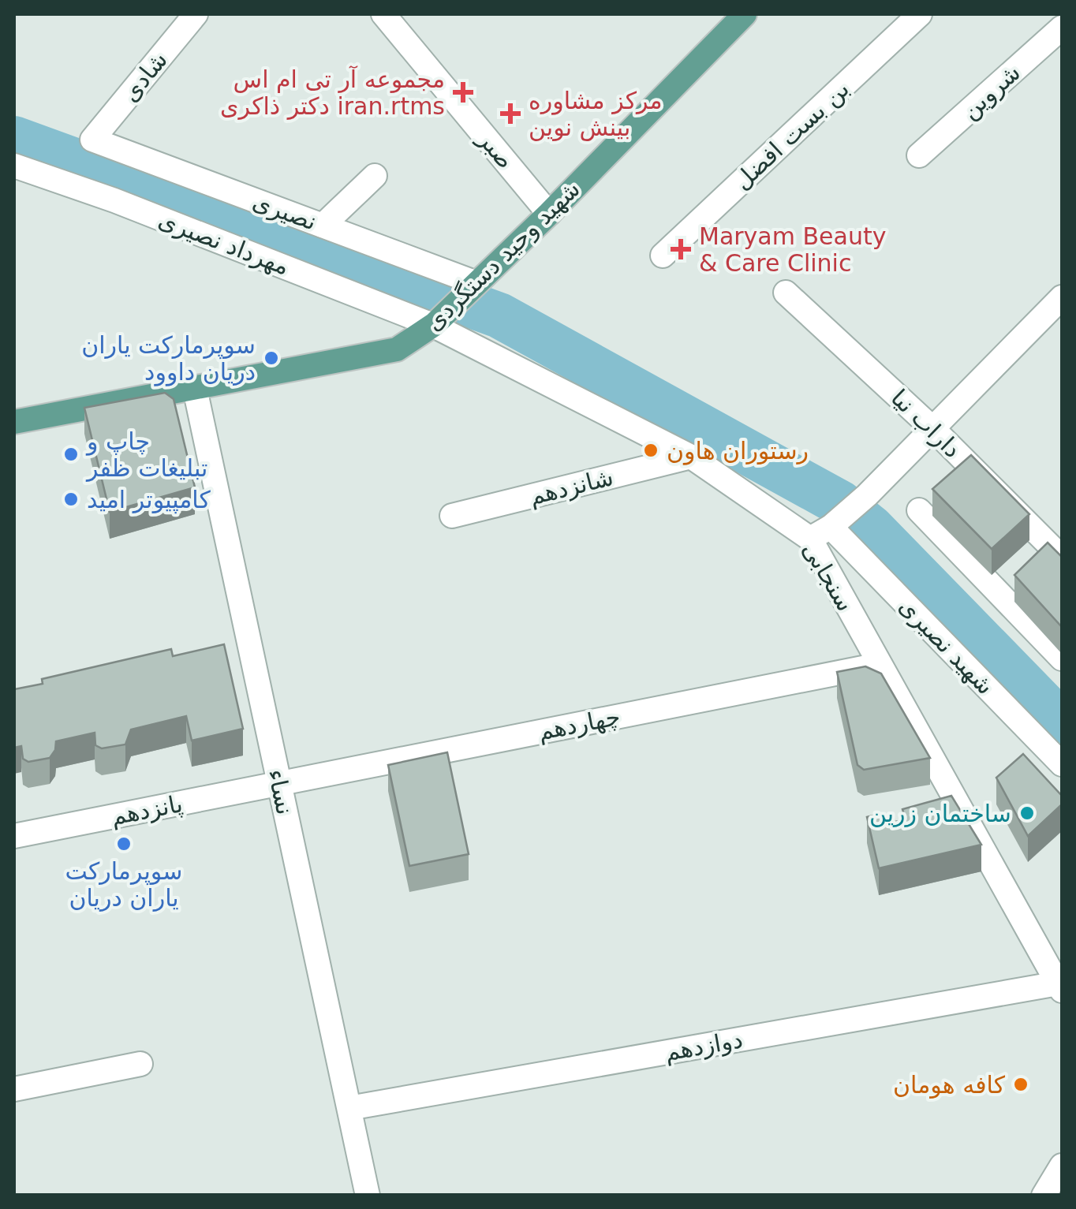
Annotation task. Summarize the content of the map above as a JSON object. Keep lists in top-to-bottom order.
{
  "streets": {
    "main road": ["شهید وحید دستگردی"],
    "street": [
      "شادی",
      "شروین",
      "بن بست افضل",
      "صبر",
      "نصیری",
      "مهرداد نصیری",
      "داراب نیا",
      "شانزدهم",
      "سنجابی",
      "شهید نصیری",
      "چهاردهم",
      "نساء",
      "پانزدهم",
      "دوازدهم"
    ]
  },
  "crossings": [
    ["شادی", "نصیری"],
    ["صبر", "شهید وحید دستگردی"],
    ["نصیری", "شهید وحید دستگردی"],
    ["مهرداد نصیری", "شهید وحید دستگردی"],
    ["مهرداد نصیری", "سنجابی"],
    ["شهید وحید دستگردی", "سنجابی"],
    ["شهید وحید دستگردی", "نساء"],
    ["شانزدهم", "سنجابی"],
    ["سنجابی", "شهید نصیری"],
    ["سنجابی", "چهاردهم"],
    ["سنجابی", "دوازدهم"],
    ["چهاردهم", "نساء"],
    ["چهاردهم", "پانزدهم"],
    ["نساء", "پانزدهم"],
    ["نساء", "دوازدهم"]
  ],
  "places": {
    "health": ["مجموعه آر تی ام اس دکتر ذاکری iran.rtms", "مرکز مشاوره بینش نوین", "Maryam Beauty & Care Clinic"],
    "other": [
      "سوپرمارکت یاران دریان داوود",
      "رستوران هاون",
      "چاپ و تبلیغات ظفر",
      "کامپیوتر امید",
      "ساختمان زرین",
      "سوپرمارکت یاران دریان",
      "کافه هومان"
    ]
  }
}
